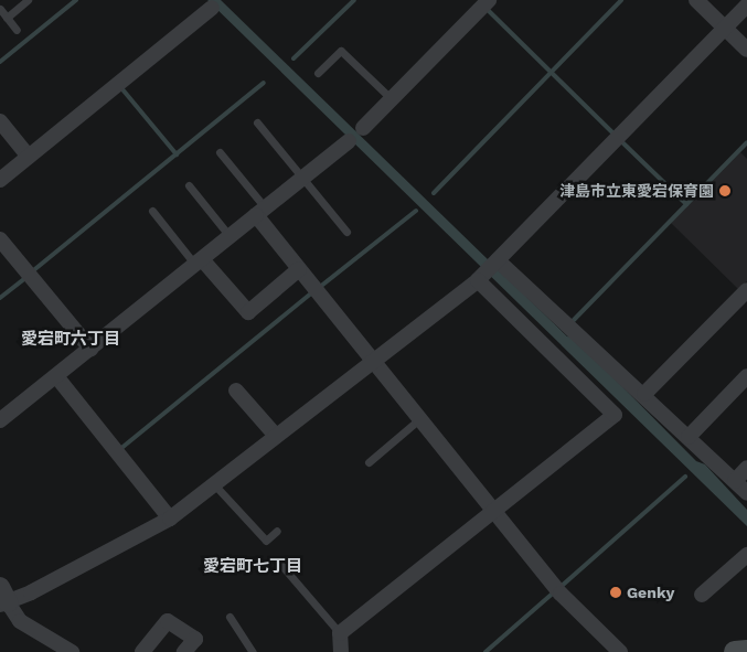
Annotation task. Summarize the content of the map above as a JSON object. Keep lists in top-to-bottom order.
{
  "districts": ["愛宕町六丁目", "愛宕町七丁目"],
  "places": ["津島市立東愛宕保育園", "Genky"]
}
